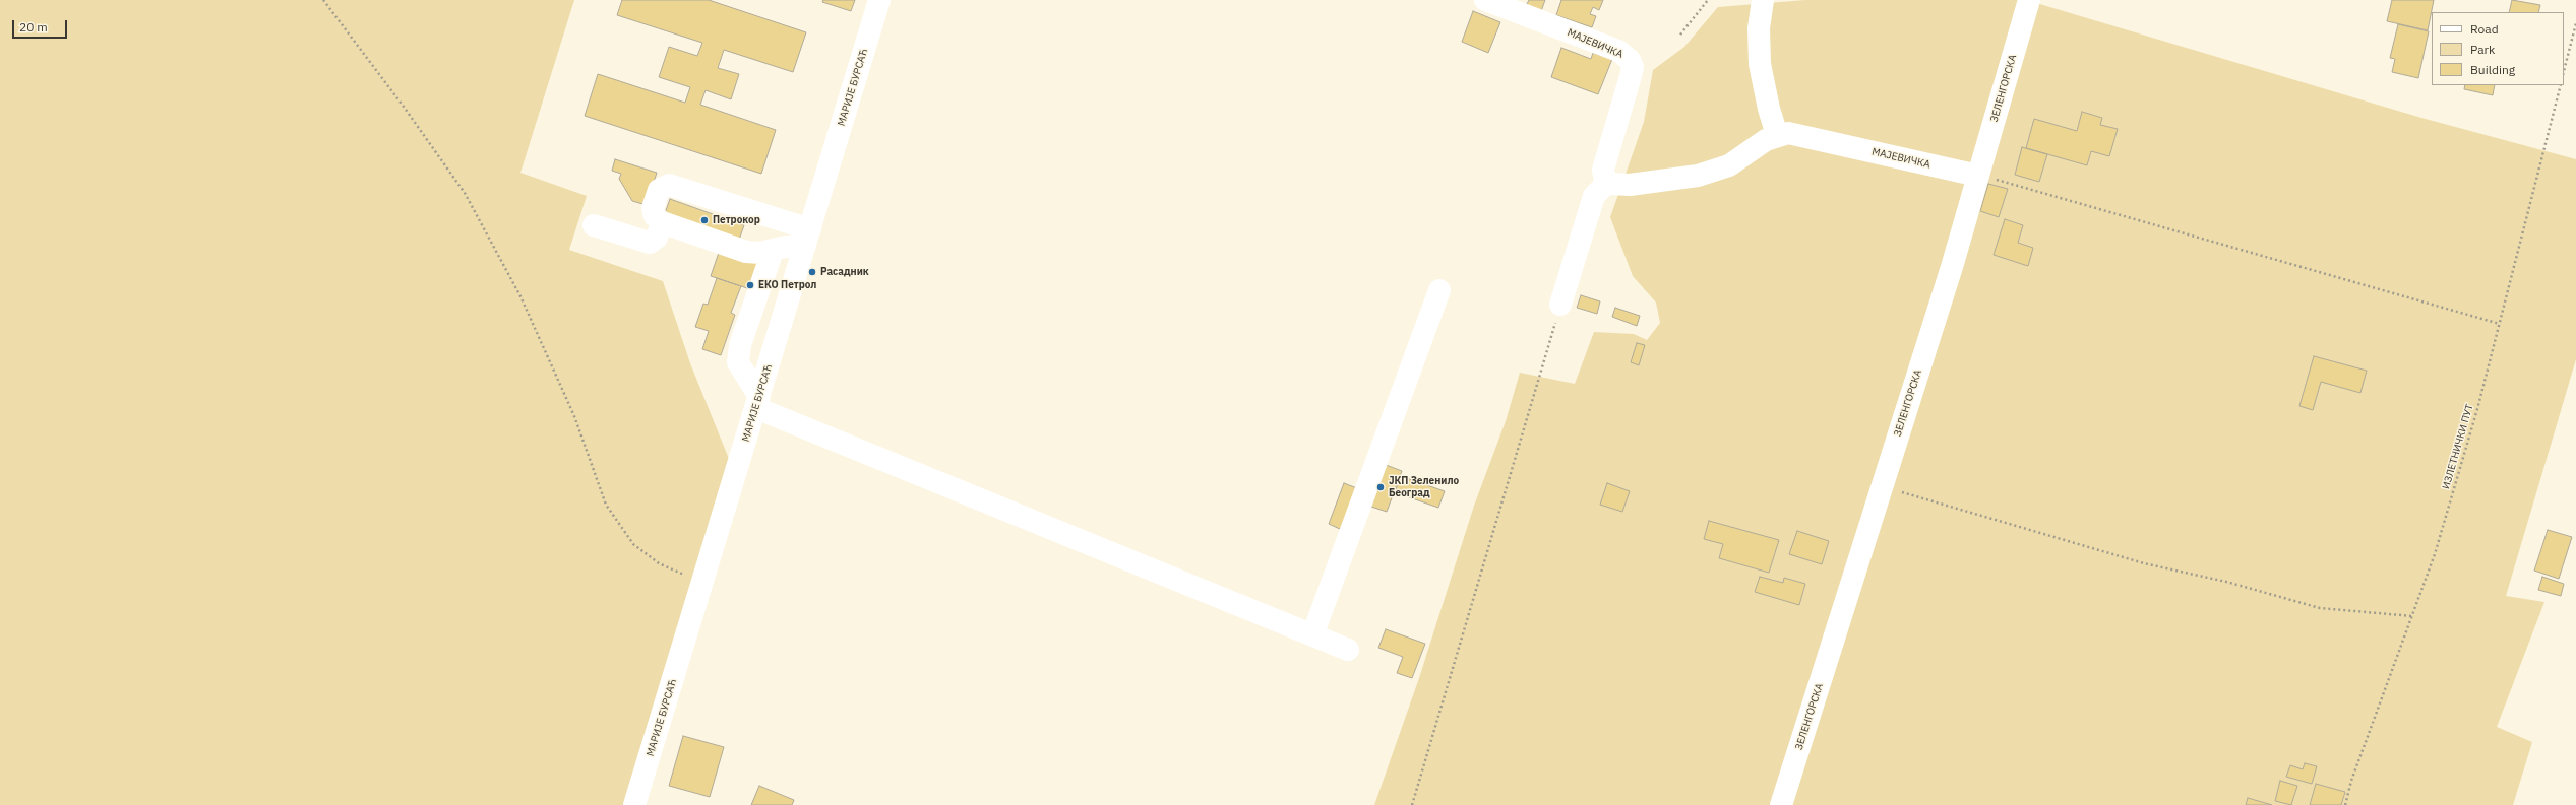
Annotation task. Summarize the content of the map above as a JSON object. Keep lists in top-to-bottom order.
{
  "streets": {
    "street": ["МАЈЕВИЧКА", "МАРИЈЕ БУРСАЋ", "ЗЕЛЕНГОРСКА"],
    "path": ["ИЗЛЕТНИЧКИ ПУТ"]
  },
  "crossings": [
    ["МАЈЕВИЧКА", "ЗЕЛЕНГОРСКА"]
  ],
  "places": [
    "Петрокор",
    "Расадник",
    "ЕКО Петрол",
    "ЈКП Зеленило Београд"
  ],
  "legend": ["Road", "Park", "Building"],
  "scale_bar": "20 m"
}
